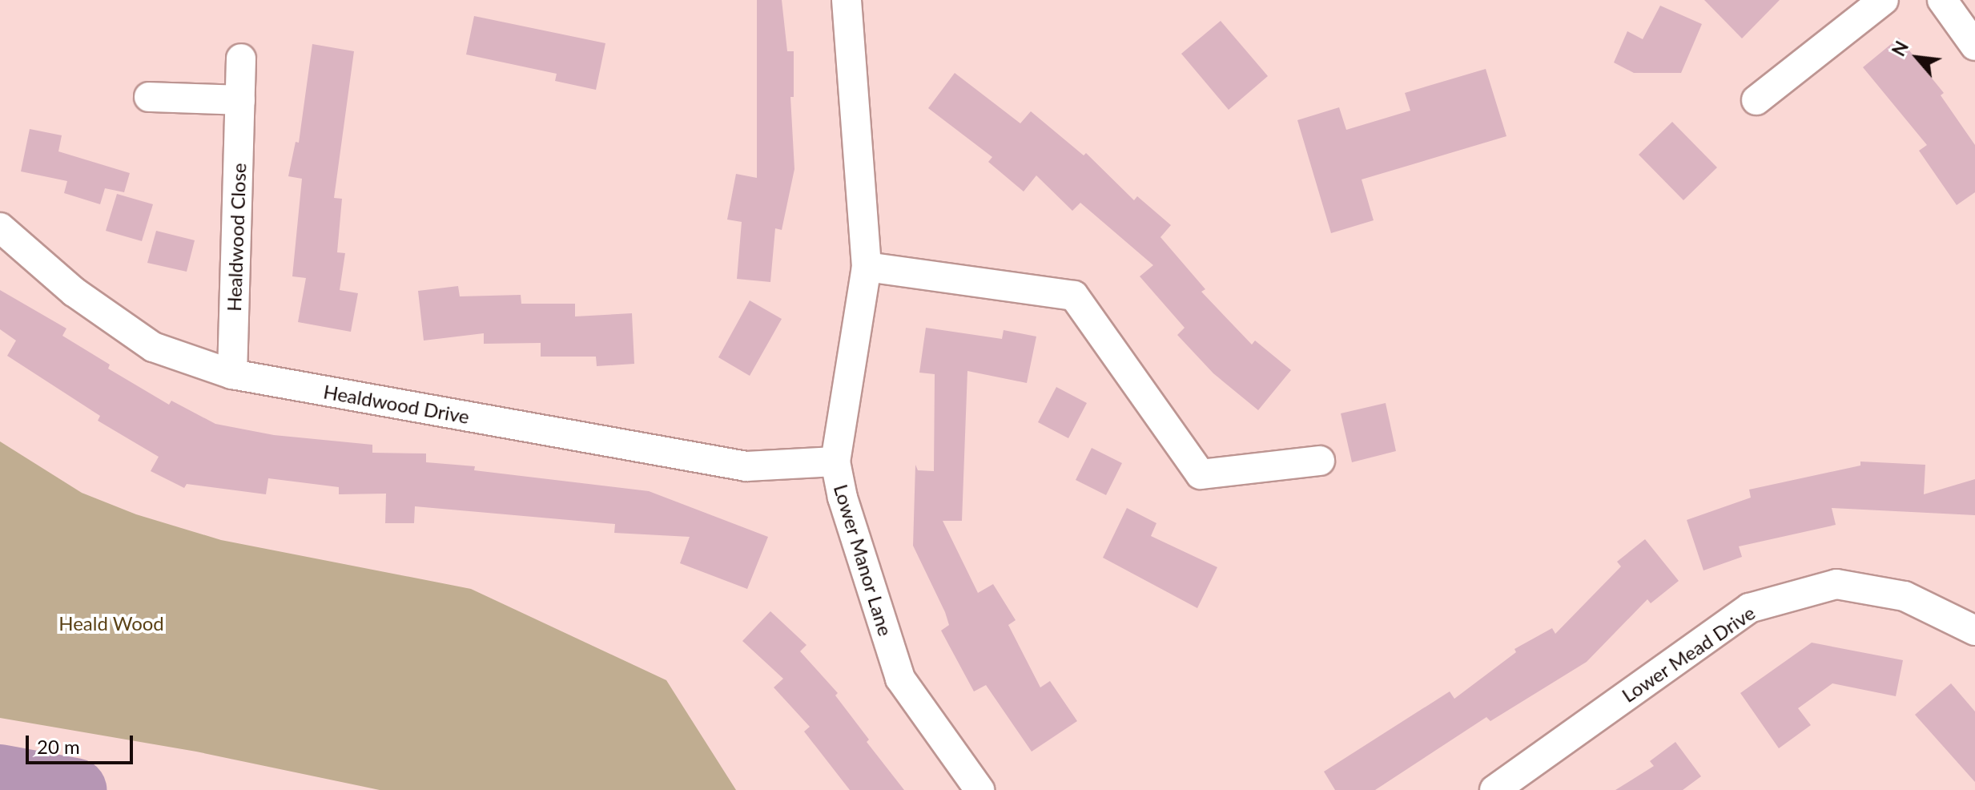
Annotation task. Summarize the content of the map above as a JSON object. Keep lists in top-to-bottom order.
{
  "streets": {
    "street": [
      "Healdwood Close",
      "Healdwood Drive",
      "Lower Manor Lane",
      "Lower Mead Drive"
    ]
  },
  "crossings": [
    ["Healdwood Close", "Healdwood Drive"],
    ["Healdwood Drive", "Lower Manor Lane"]
  ],
  "parks": ["Heald Wood"],
  "scale_bar": "20 m",
  "north": "top left"
}
